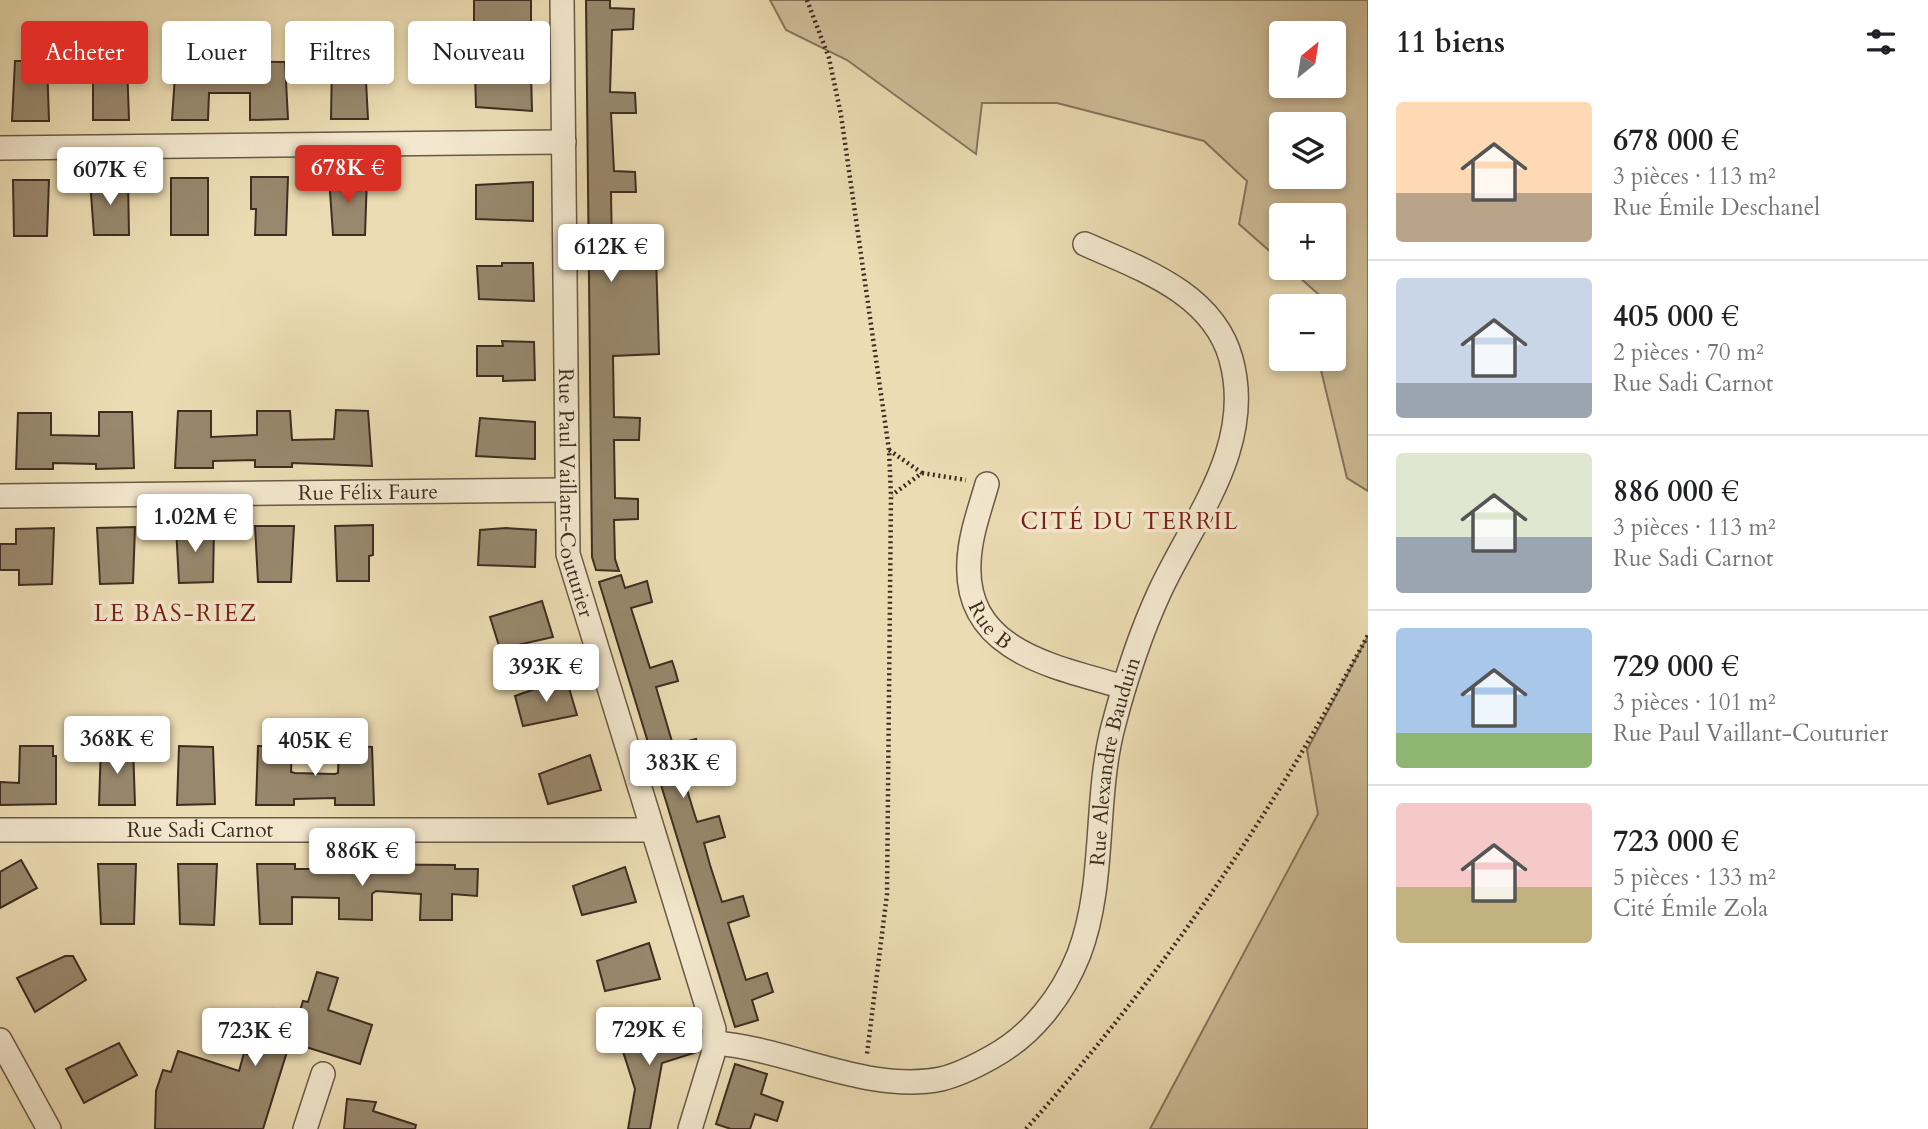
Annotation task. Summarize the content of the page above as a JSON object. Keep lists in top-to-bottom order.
{
  "streets": {
    "street": [
      "Rue Félix Faure",
      "Rue Paul Vaillant-Couturier",
      "Rue B",
      "Rue Alexandre Bauduin",
      "Rue Sadi Carnot"
    ]
  },
  "crossings": [
    ["Rue Félix Faure", "Rue Paul Vaillant-Couturier"],
    ["Rue Paul Vaillant-Couturier", "Rue Alexandre Bauduin"],
    ["Rue Paul Vaillant-Couturier", "Rue Sadi Carnot"],
    ["Rue B", "Rue Alexandre Bauduin"]
  ],
  "districts": ["CITÉ DU TERRIL", "LE BAS-RIEZ"],
  "north": "top right",
  "page": {
    "heading": "11 biens",
    "map_buttons": ["+", "−"],
    "chip": [
      "Acheter",
      "Louer",
      "Filtres",
      "Nouveau"
    ],
    "list": [
      {
        "name": "678 000 €",
        "note": "3 pièces · 113 m² · Rue Émile Deschanel"
      },
      {
        "name": "405 000 €",
        "note": "2 pièces · 70 m² · Rue Sadi Carnot"
      },
      {
        "name": "886 000 €",
        "note": "3 pièces · 113 m² · Rue Sadi Carnot"
      },
      {
        "name": "729 000 €",
        "note": "3 pièces · 101 m² · Rue Paul Vaillant-Couturier"
      },
      {
        "name": "723 000 €",
        "note": "5 pièces · 133 m² · Cité Émile Zola"
      }
    ],
    "price": [
      "678K €",
      "607K €",
      "612K €",
      "1.02M €",
      "393K €",
      "368K €",
      "405K €",
      "383K €",
      "886K €",
      "729K €",
      "723K €"
    ]
  }
}
